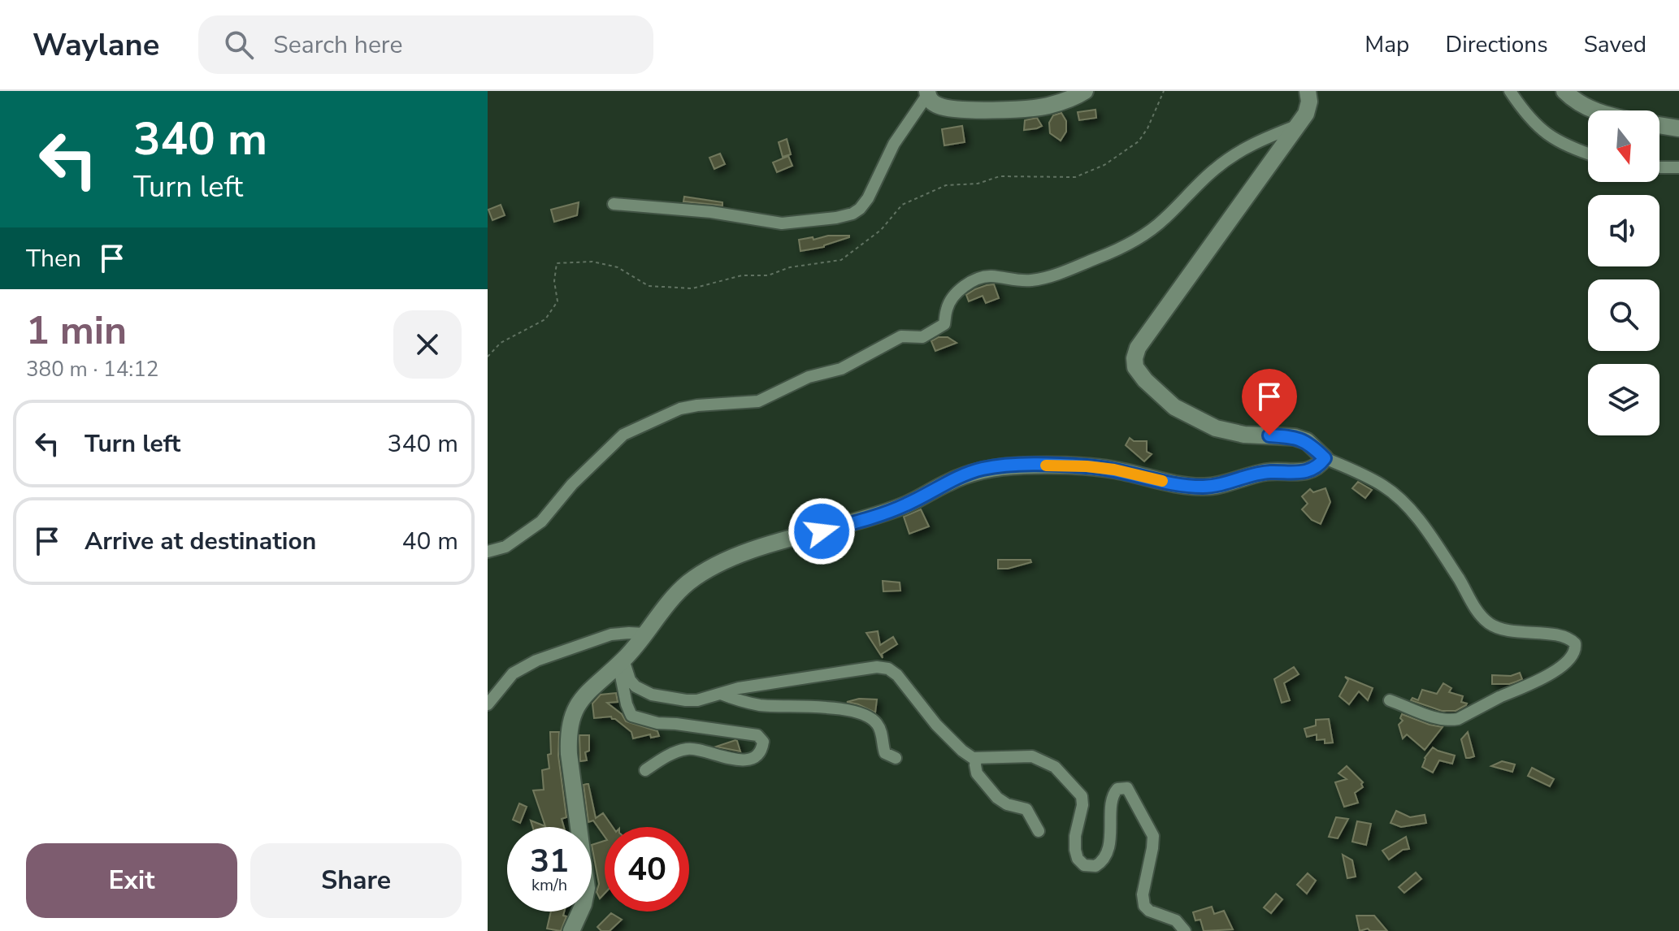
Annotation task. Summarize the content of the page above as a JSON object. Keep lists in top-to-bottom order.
{
  "north": "bottom",
  "page": {
    "header": "Waylane",
    "search": "Search here",
    "nav": ["Map", "Directions", "Saved"],
    "turn": ["340 m", "Turn left"],
    "then": "Then",
    "heading": ["1 min", "380 m · 14:12"],
    "list": [
      {
        "name": "Turn left",
        "value": "340 m"
      },
      {
        "name": "Arrive at destination",
        "value": "40 m"
      }
    ],
    "speed": "31 km/h",
    "limit": "40",
    "buttons": ["Exit", "Share"]
  }
}
